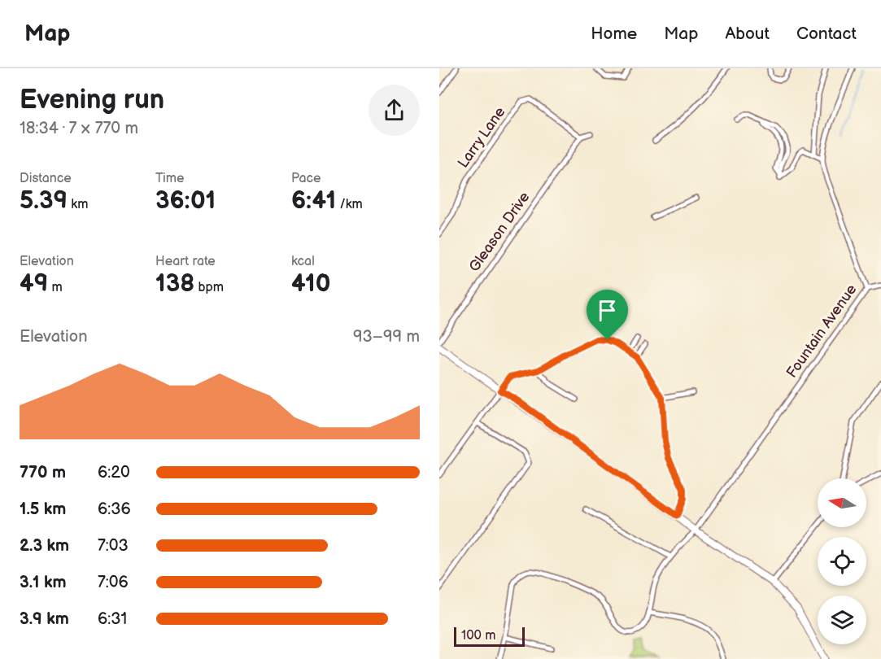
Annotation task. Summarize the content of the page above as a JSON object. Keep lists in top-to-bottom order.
{
  "streets": {
    "street": ["Larry Lane", "Gleason Drive", "Fountain Avenue"]
  },
  "crossings": [
    ["Larry Lane", "Gleason Drive"]
  ],
  "scale_bar": "100 m",
  "north": "left",
  "page": {
    "header": "Map",
    "nav": [
      "Home",
      "Map",
      "About",
      "Contact"
    ],
    "heading": ["Evening run", "18:34 · 7 × 770 m"],
    "stats": [
      ["Distance", "5.39 km"],
      ["Time", "36:01"],
      ["Pace", "6:41 /km"],
      ["Elevation", "49 m"],
      ["Heart rate", "138 bpm"],
      ["kcal", "410"]
    ],
    "chart": ["Elevation", "93–99 m"],
    "list": [
      {
        "name": "770 m",
        "note": "6:20"
      },
      {
        "name": "1.5 km",
        "note": "6:36"
      },
      {
        "name": "2.3 km",
        "note": "7:03"
      },
      {
        "name": "3.1 km",
        "note": "7:06"
      },
      {
        "name": "3.9 km",
        "note": "6:31"
      }
    ],
    "scale": "100 m"
  }
}
